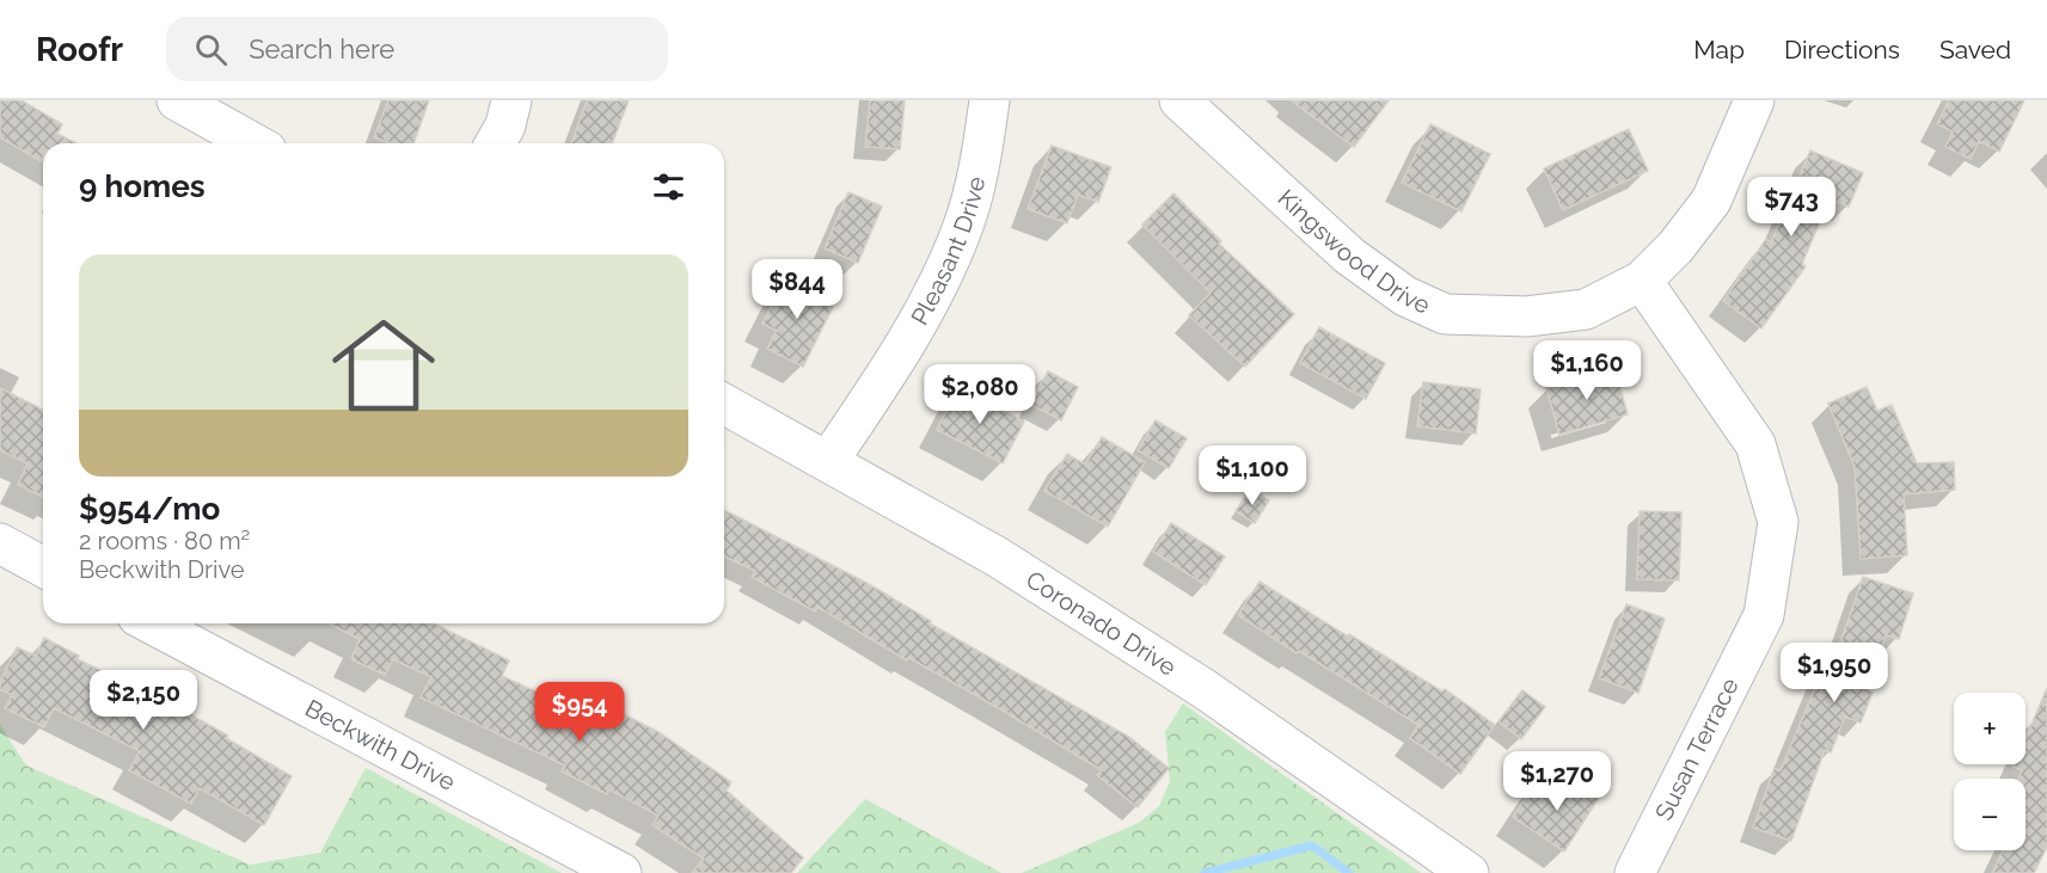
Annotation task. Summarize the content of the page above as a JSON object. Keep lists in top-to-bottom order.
{
  "streets": {
    "street": [
      "Kingswood Drive",
      "Pleasant Drive",
      "Coronado Drive",
      "Beckwith Drive",
      "Susan Terrace"
    ]
  },
  "crossings": [
    ["Kingswood Drive", "Susan Terrace"],
    ["Pleasant Drive", "Coronado Drive"]
  ],
  "page": {
    "header": "Roofr",
    "search": "Search here",
    "nav": ["Map", "Directions", "Saved"],
    "heading": "9 homes",
    "price": [
      "$743",
      "$844",
      "$1,160",
      "$2,080",
      "$1,100",
      "$1,950",
      "$2,150",
      "$954",
      "$1,270"
    ],
    "list": [
      {
        "name": "$954/mo",
        "note": "2 rooms · 80 m² · Beckwith Drive"
      }
    ],
    "map_buttons": ["+", "−"]
  }
}
